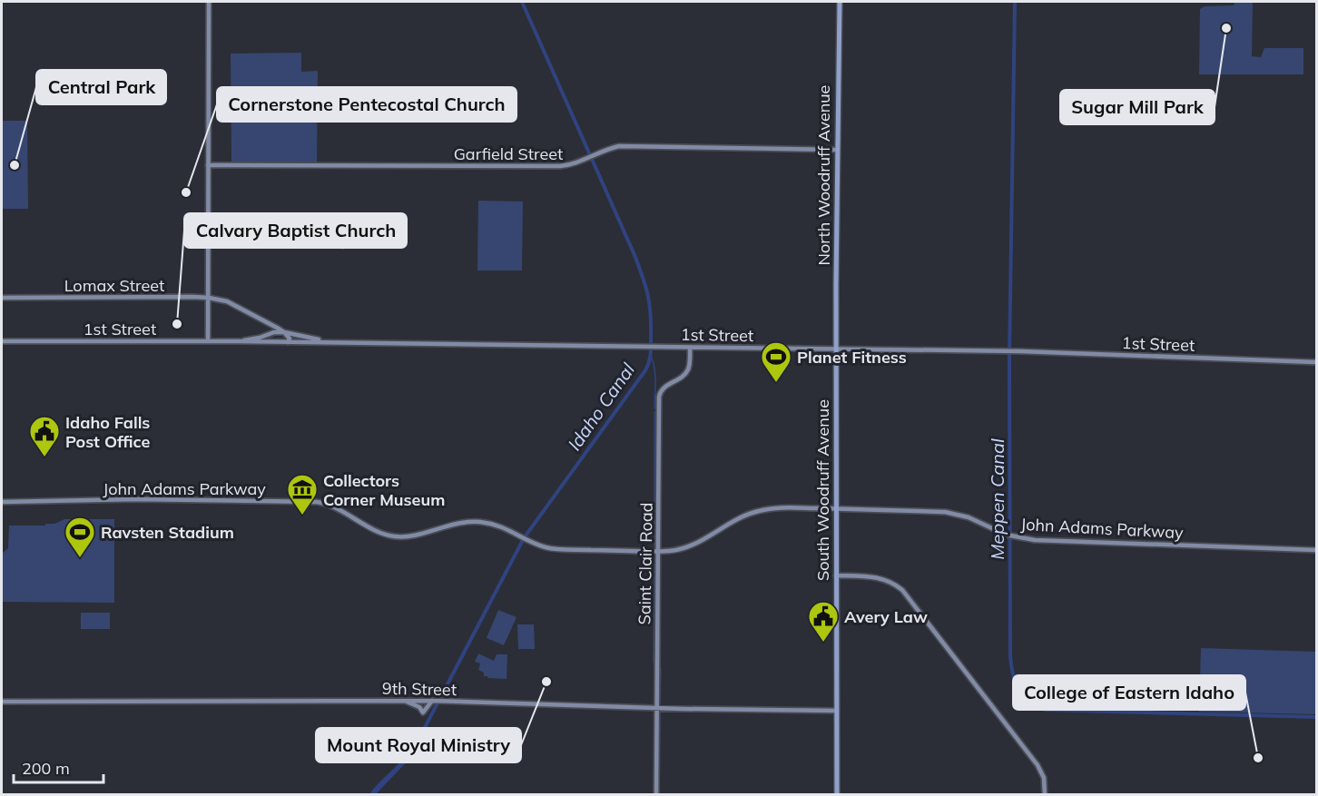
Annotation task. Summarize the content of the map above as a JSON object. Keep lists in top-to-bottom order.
{
  "streets": {
    "main road": ["North Woodruff Avenue", "South Woodruff Avenue"],
    "street": [
      "Garfield Street",
      "Lomax Street",
      "1st Street",
      "John Adams Parkway",
      "Saint Clair Road",
      "9th Street"
    ]
  },
  "crossings": [
    ["Garfield Street", "North Woodruff Avenue"],
    ["North Woodruff Avenue", "1st Street"],
    ["North Woodruff Avenue", "South Woodruff Avenue"],
    ["Lomax Street", "1st Street"],
    ["1st Street", "South Woodruff Avenue"],
    ["1st Street", "Saint Clair Road"],
    ["John Adams Parkway", "South Woodruff Avenue"],
    ["John Adams Parkway", "Saint Clair Road"],
    ["South Woodruff Avenue", "9th Street"],
    ["Saint Clair Road", "9th Street"]
  ],
  "water": ["Idaho Canal", "Meppen Canal"],
  "places": {
    "other": [
      "Sugar Mill Park",
      "Central Park",
      "Cornerstone Pentecostal Church",
      "Calvary Baptist Church",
      "Mount Royal Ministry",
      "College of Eastern Idaho"
    ],
    "sports": ["Planet Fitness", "Ravsten Stadium"],
    "public building": ["Idaho Falls Post Office", "Avery Law"],
    "museum": ["Collectors Corner Museum"]
  },
  "scale_bar": "200 m"
}
